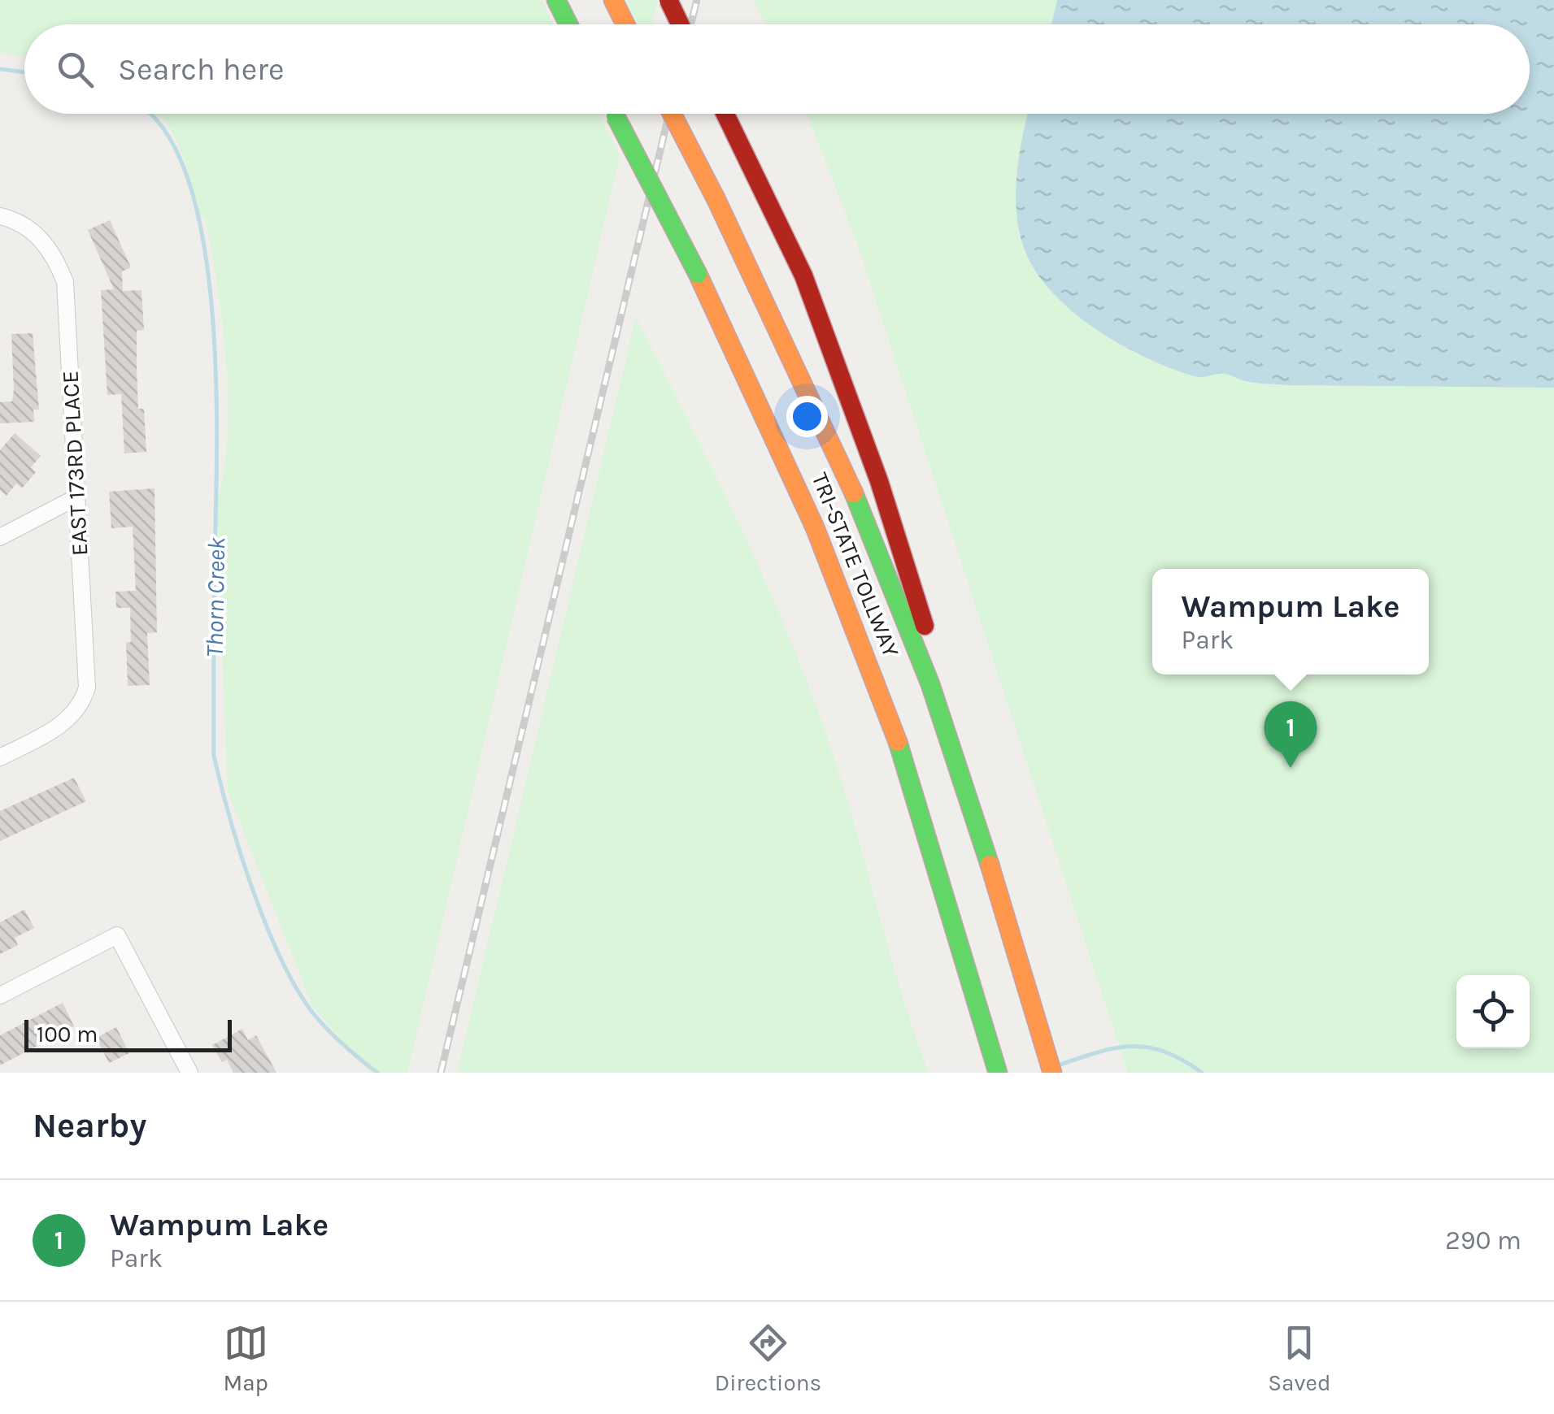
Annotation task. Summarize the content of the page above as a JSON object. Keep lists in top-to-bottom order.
{
  "streets": {
    "highway": ["TRI-STATE TOLLWAY"],
    "street": ["EAST 173RD PLACE"]
  },
  "water": ["Thorn Creek"],
  "scale_bar": "100 m",
  "page": {
    "search": "Search here",
    "popup": ["Wampum Lake", "Park"],
    "pins": "1",
    "scale": "100 m",
    "heading": "Nearby",
    "list": [
      {
        "mark": "1",
        "name": "Wampum Lake",
        "note": "Park",
        "value": "290 m"
      }
    ],
    "nav": ["Map", "Directions", "Saved"]
  }
}
